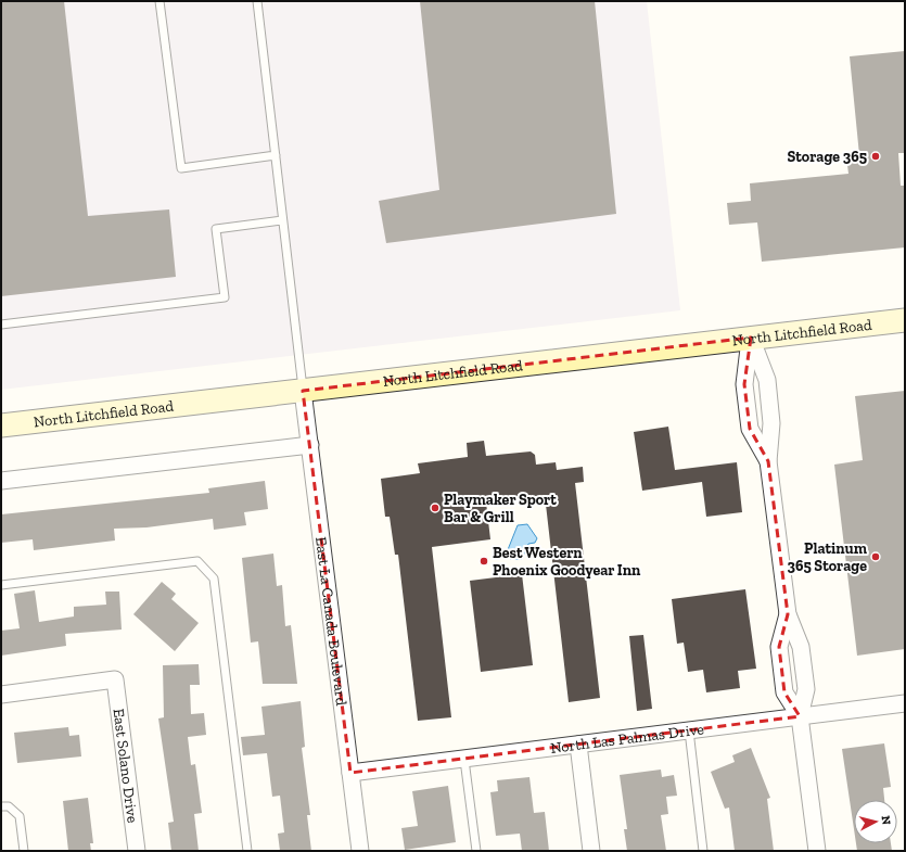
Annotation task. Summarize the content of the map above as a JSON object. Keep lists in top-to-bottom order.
{
  "streets": {
    "main road": ["North Litchfield Road"],
    "street": ["East La Canada Boulevard", "North Las Palmas Drive", "East Solano Drive"]
  },
  "crossings": [
    ["North Litchfield Road", "East La Canada Boulevard"],
    ["East La Canada Boulevard", "North Las Palmas Drive"]
  ],
  "places": [
    "Storage 365",
    "Playmaker Sport Bar & Grill",
    "Platinum 365 Storage",
    "Best Western Phoenix Goodyear Inn"
  ],
  "north": "right"
}
